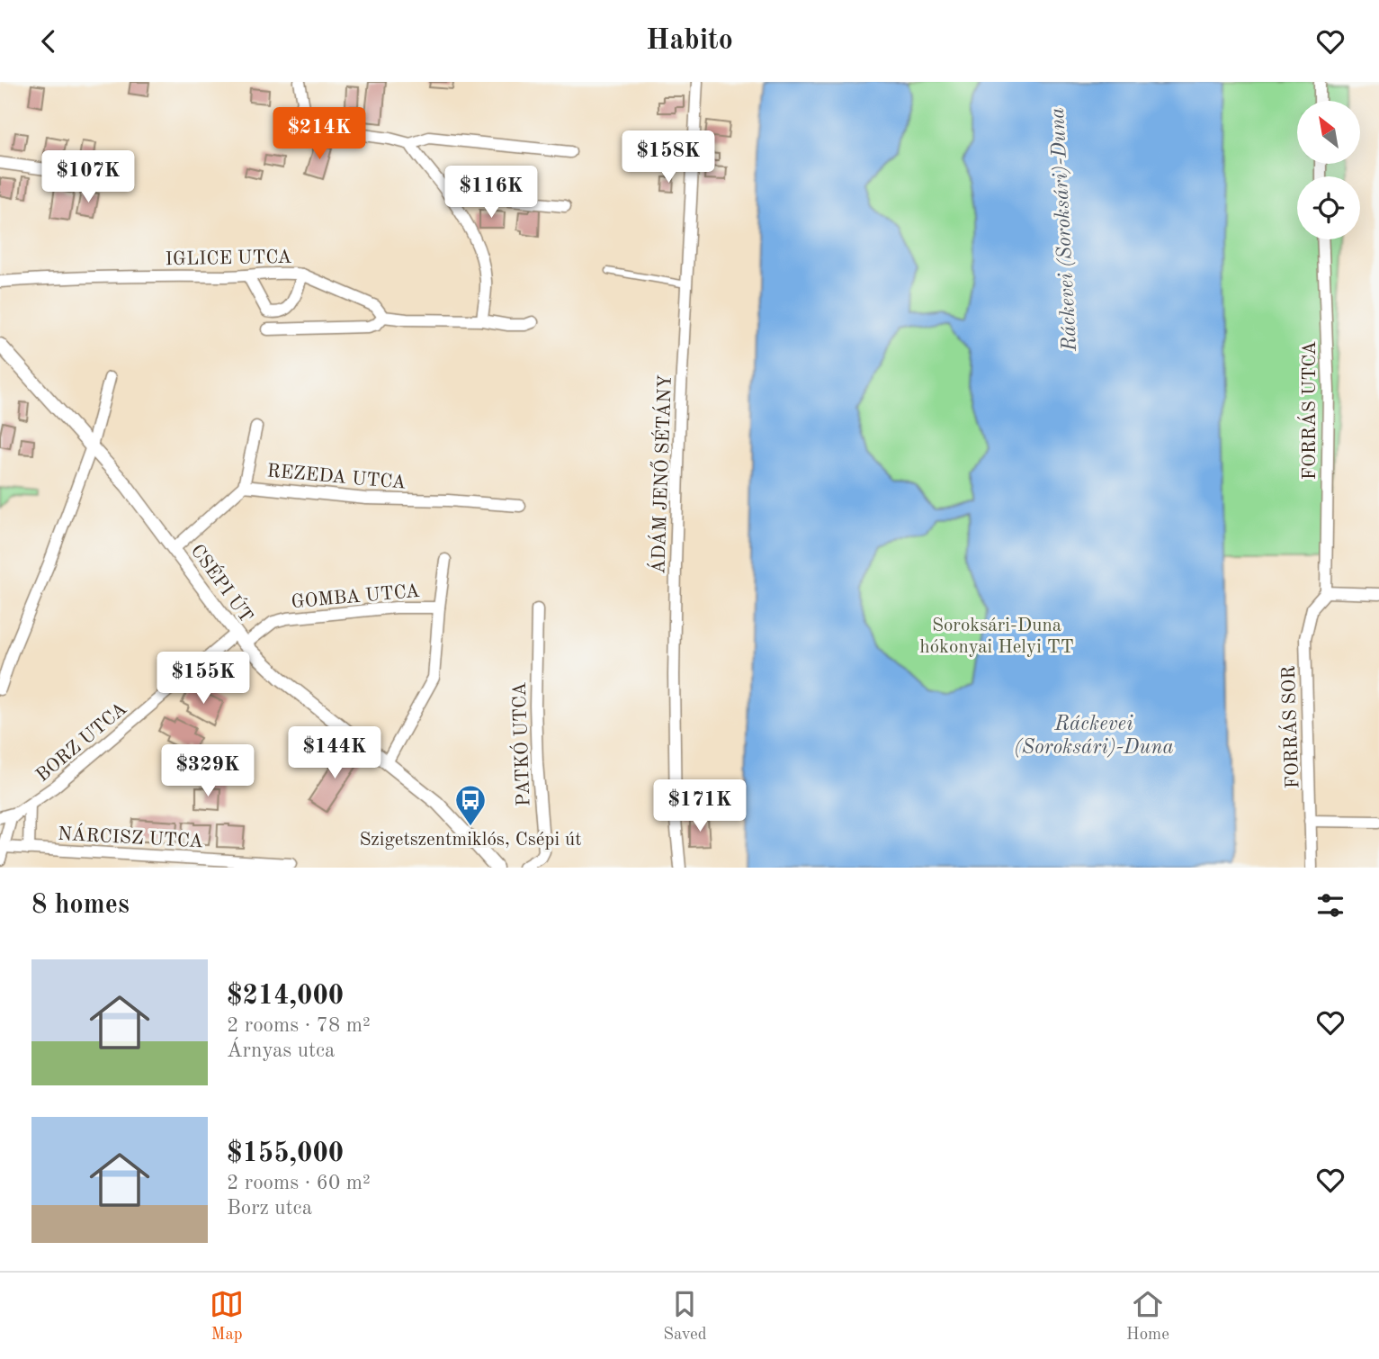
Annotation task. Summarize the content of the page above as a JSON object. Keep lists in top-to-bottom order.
{
  "streets": {
    "street": [
      "IGLICE UTCA",
      "FORRÁS UTCA",
      "ÁDÁM JENŐ SÉTÁNY",
      "REZEDA UTCA",
      "CSÉPI ÚT",
      "GOMBA UTCA",
      "FORRÁS SOR",
      "BORZ UTCA",
      "PATKÓ UTCA",
      "NÁRCISZ UTCA"
    ]
  },
  "crossings": [
    ["FORRÁS UTCA", "FORRÁS SOR"],
    ["REZEDA UTCA", "CSÉPI ÚT"],
    ["CSÉPI ÚT", "GOMBA UTCA"],
    ["CSÉPI ÚT", "BORZ UTCA"]
  ],
  "water": ["Ráckevei (Soroksári)-Duna"],
  "parks": ["Soroksári-Duna hókonyai Helyi TT"],
  "places": {
    "bus stop": ["Szigetszentmiklós, Csépi út"]
  },
  "north": "top left",
  "page": {
    "header": "Habito",
    "price": [
      "$214K",
      "$158K",
      "$107K",
      "$116K",
      "$155K",
      "$144K",
      "$329K",
      "$171K"
    ],
    "heading": "8 homes",
    "list": [
      {
        "name": "$214,000",
        "note": "2 rooms · 78 m² · Árnyas utca"
      },
      {
        "name": "$155,000",
        "note": "2 rooms · 60 m² · Borz utca"
      }
    ],
    "tabs": ["Map", "Saved", "Home"]
  }
}
